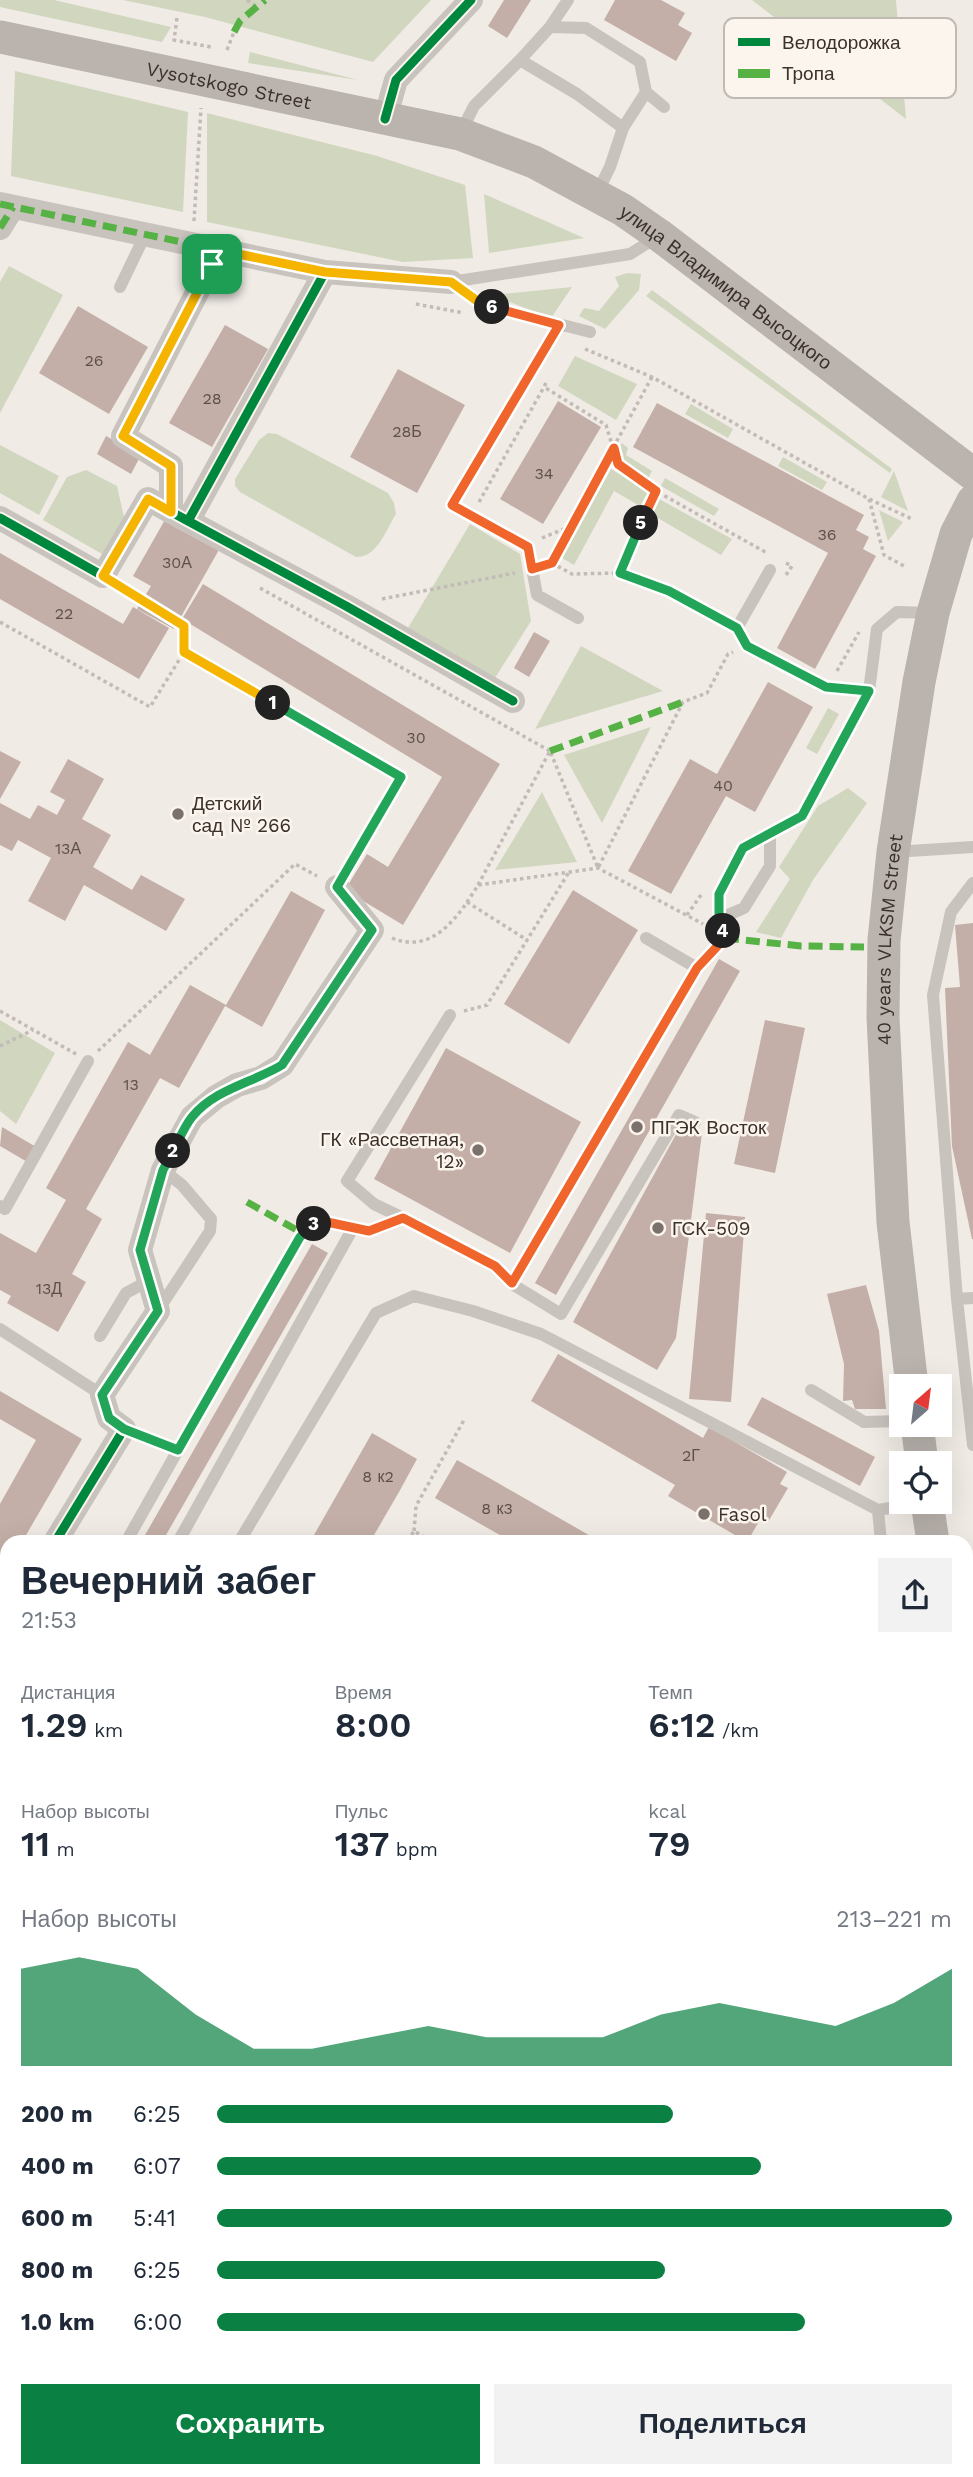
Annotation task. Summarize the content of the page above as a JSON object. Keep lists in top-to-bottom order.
{
  "streets": {
    "main road": ["Vysotskogo Street", "улица Владимира Высоцкого", "40 years VLKSM Street"]
  },
  "crossings": [
    ["Vysotskogo Street", "улица Владимира Высоцкого"]
  ],
  "places": [
    "Детский сад № 266",
    "ПГЭК Восток",
    "ГК «Рассветная, 12»",
    "ГСК-509",
    "Fasol"
  ],
  "house_numbers": [
    "26",
    "28",
    "28Б",
    "34",
    "36",
    "30А",
    "22",
    "30",
    "40",
    "13А",
    "13",
    "13Д",
    "2Г",
    "8 к2",
    "8 к3"
  ],
  "legend": ["Велодорожка", "Тропа"],
  "north": "top right",
  "page": {
    "pins": [
      "6",
      "5",
      "1",
      "4",
      "2",
      "3"
    ],
    "heading": ["Вечерний забег", "21:53"],
    "stats": [
      ["Дистанция", "1.29 km"],
      ["Время", "8:00"],
      ["Темп", "6:12 /km"],
      ["Набор высоты", "11 m"],
      ["Пульс", "137 bpm"],
      ["kcal", "79"]
    ],
    "chart": ["Набор высоты", "213–221 m"],
    "list": [
      {
        "name": "200 m",
        "note": "6:25"
      },
      {
        "name": "400 m",
        "note": "6:07"
      },
      {
        "name": "600 m",
        "note": "5:41"
      },
      {
        "name": "800 m",
        "note": "6:25"
      },
      {
        "name": "1.0 km",
        "note": "6:00"
      }
    ],
    "buttons": ["Сохранить", "Поделиться"]
  }
}
